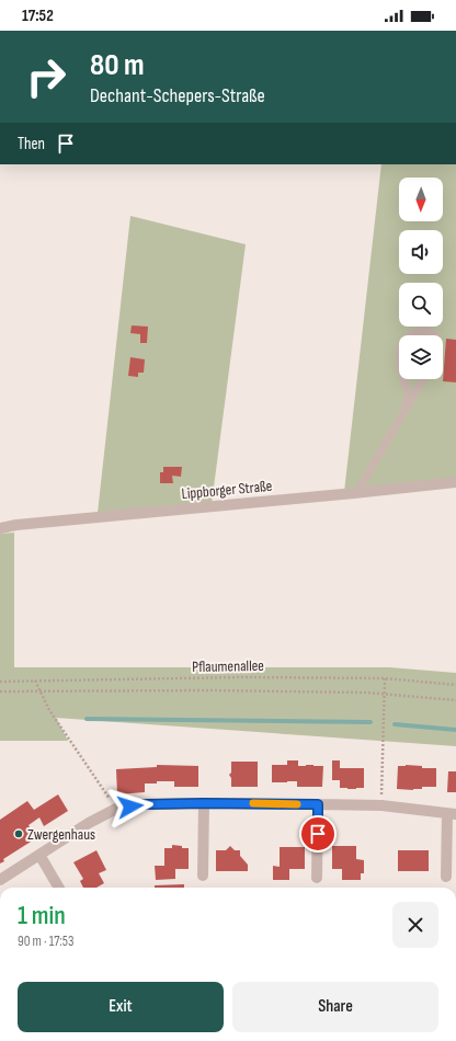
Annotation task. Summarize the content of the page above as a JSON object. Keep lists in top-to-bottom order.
{
  "streets": {
    "street": ["Lippborger Straße"],
    "path": ["Pflaumenallee"]
  },
  "places": ["Zwergenhaus"],
  "north": "bottom",
  "page": {
    "status": "17:52",
    "turn": ["80 m", "Dechant-Schepers-Straße"],
    "then": "Then",
    "heading": ["1 min", "90 m · 17:53"],
    "buttons": ["Exit", "Share"]
  }
}
